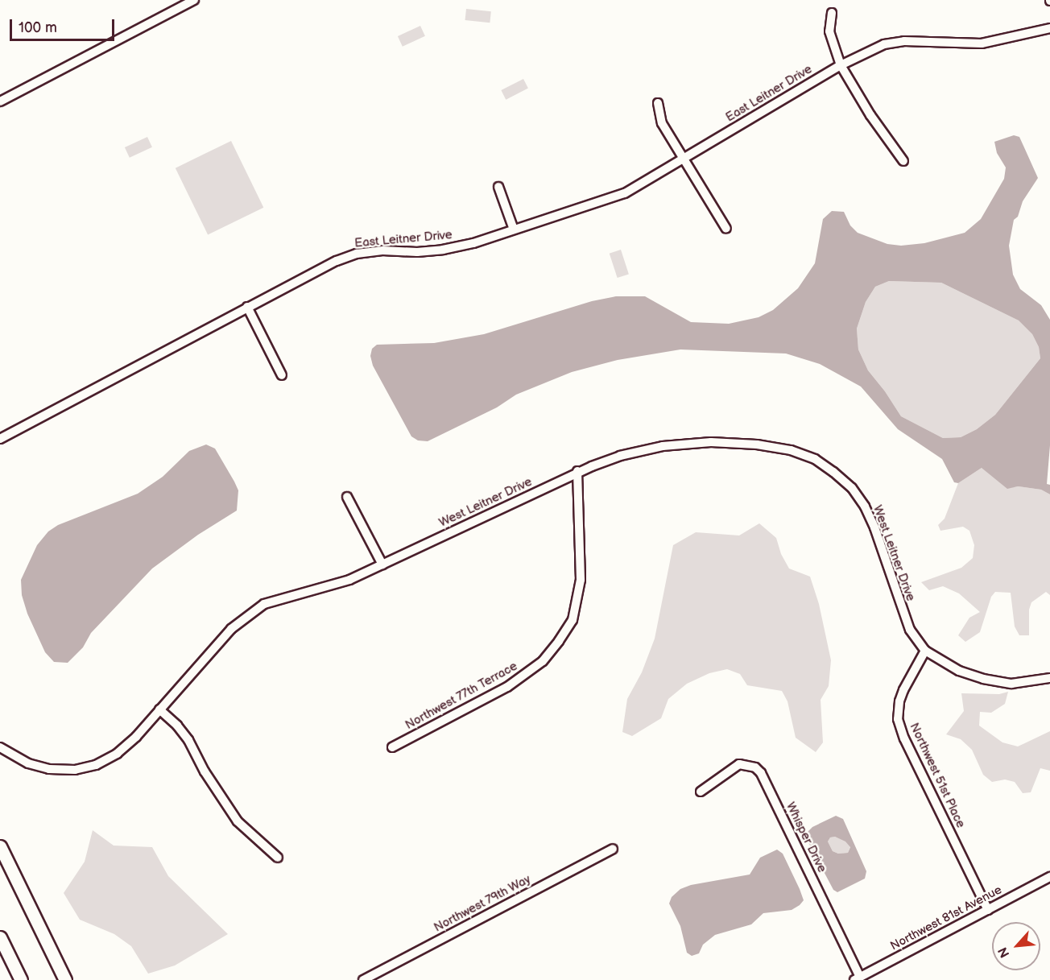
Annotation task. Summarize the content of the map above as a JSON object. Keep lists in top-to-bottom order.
{
  "streets": {
    "street": [
      "East Leitner Drive",
      "West Leitner Drive",
      "Northwest 77th Terrace",
      "Northwest 51st Place",
      "Whisper Drive",
      "Northwest 79th Way",
      "Northwest 81st Avenue"
    ]
  },
  "crossings": [
    ["West Leitner Drive", "Northwest 77th Terrace"],
    ["West Leitner Drive", "Northwest 51st Place"],
    ["Northwest 51st Place", "Northwest 81st Avenue"],
    ["Whisper Drive", "Northwest 81st Avenue"]
  ],
  "scale_bar": "100 m",
  "north": "bottom left"
}
